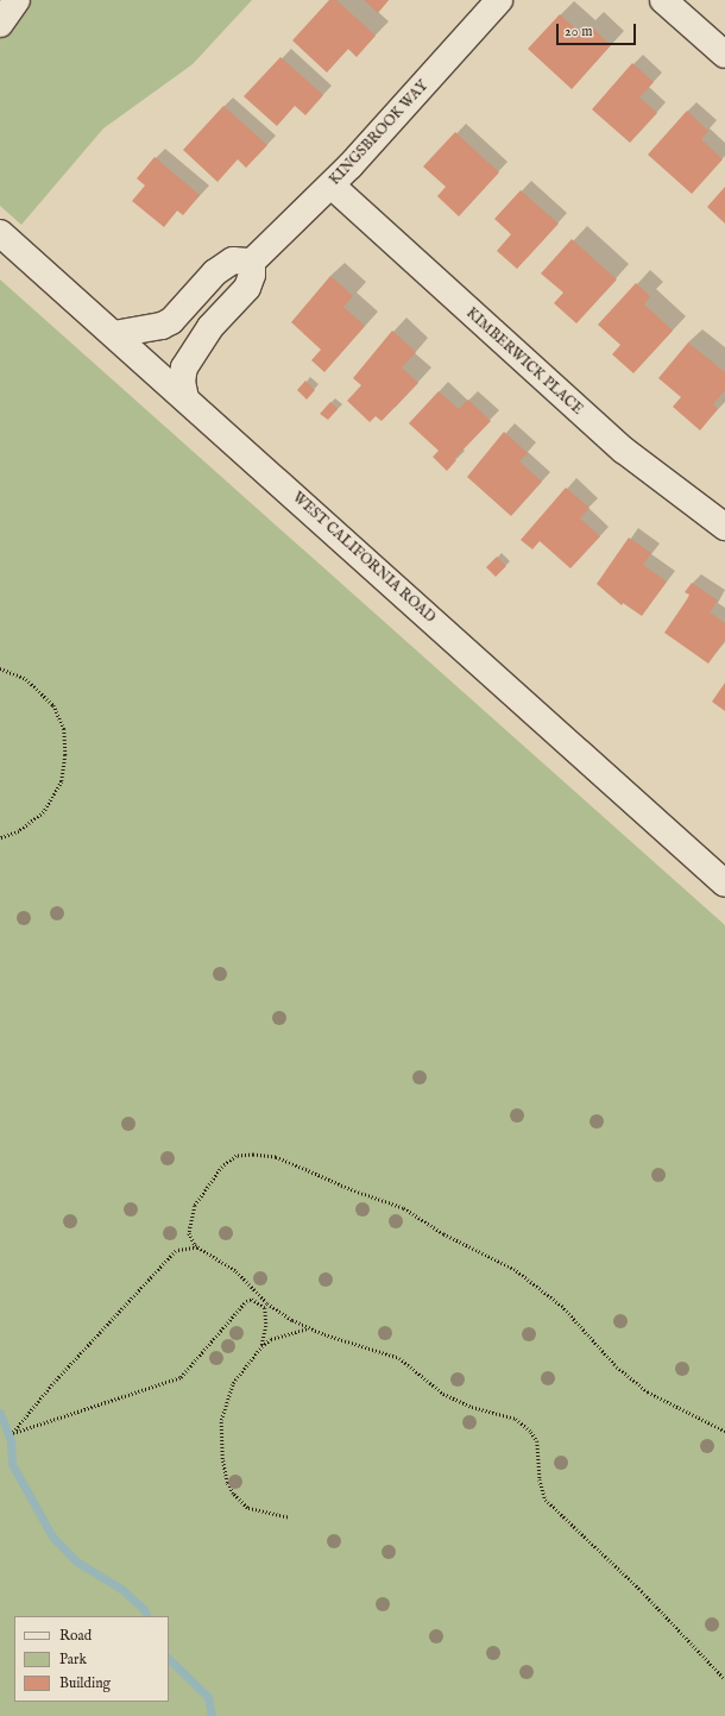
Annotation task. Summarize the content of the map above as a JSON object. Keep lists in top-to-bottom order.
{
  "streets": {
    "street": ["KINGSBROOK WAY", "KIMBERWICK PLACE", "WEST CALIFORNIA ROAD"]
  },
  "crossings": [
    ["KINGSBROOK WAY", "KIMBERWICK PLACE"]
  ],
  "legend": ["Road", "Park", "Building"],
  "scale_bar": "20 m"
}
